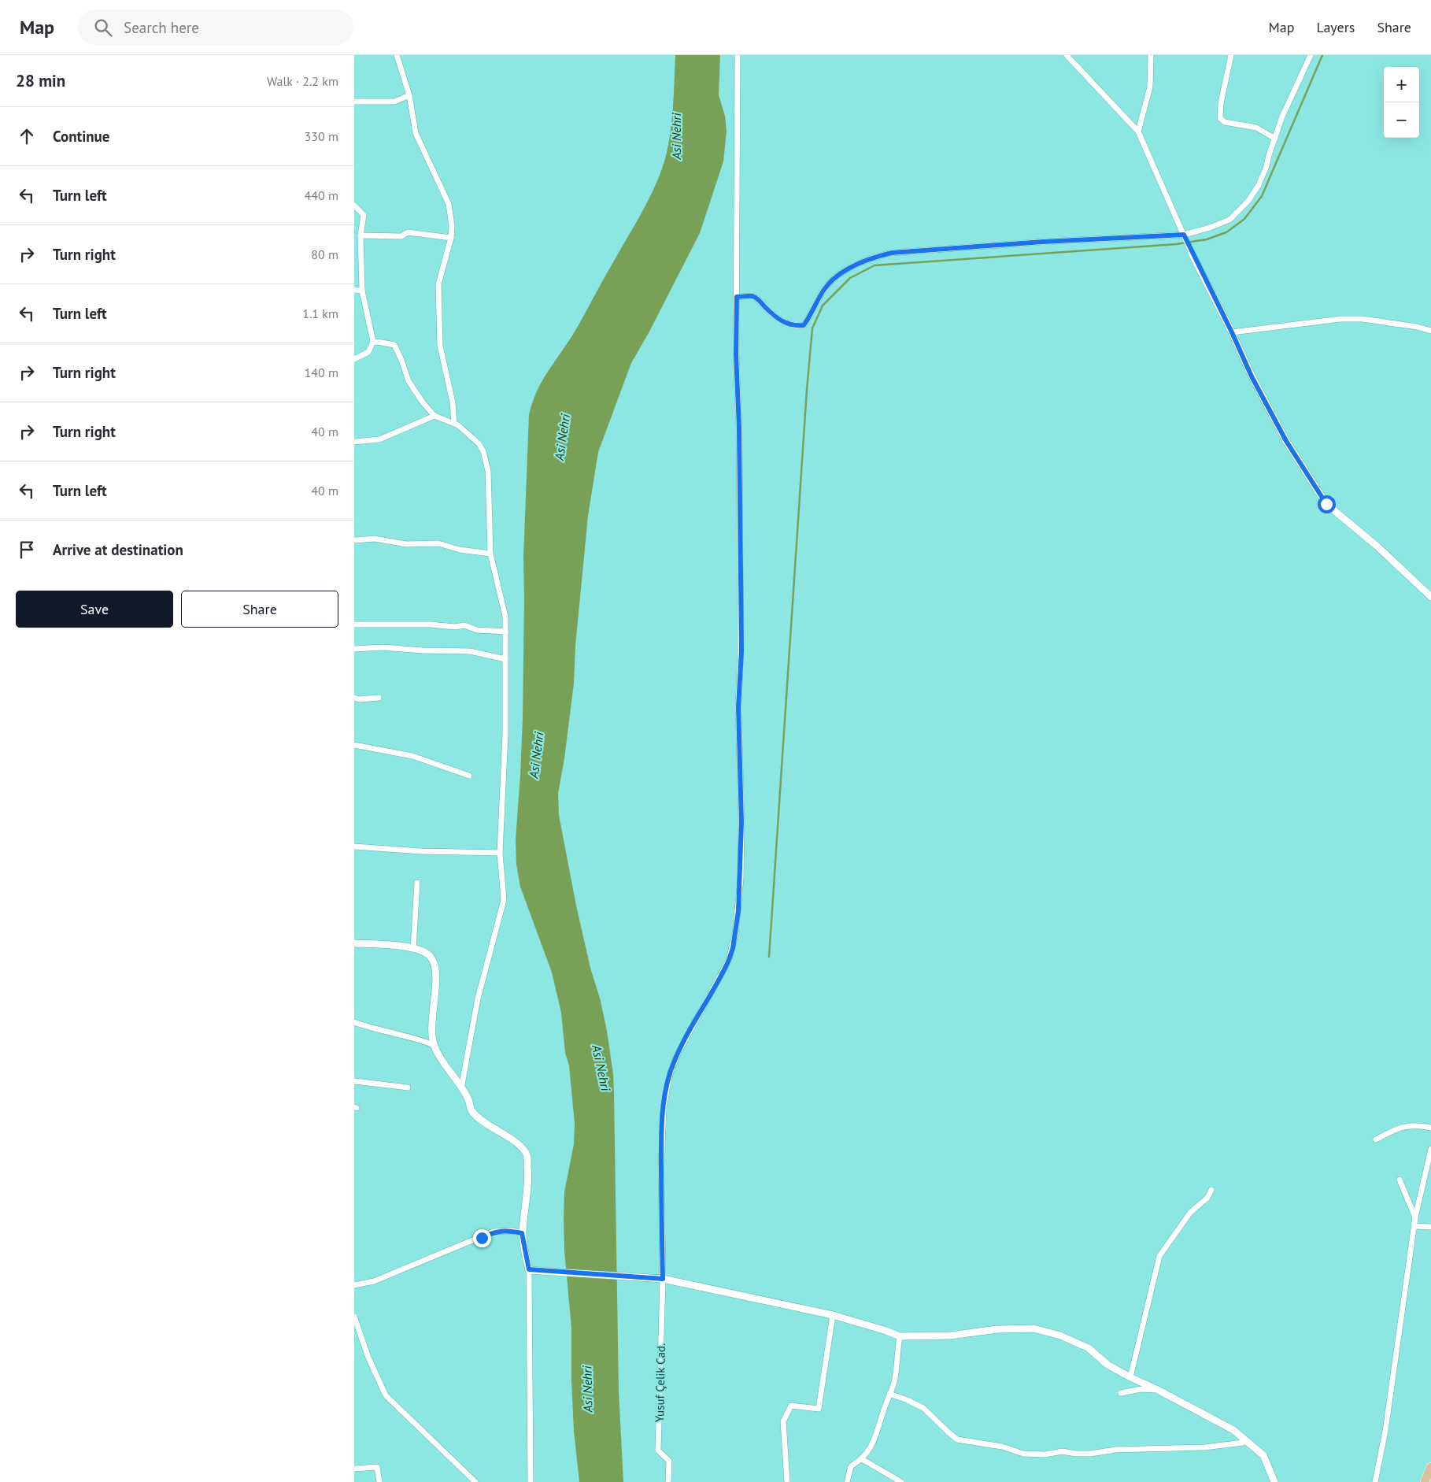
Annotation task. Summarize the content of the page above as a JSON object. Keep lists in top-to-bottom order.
{
  "streets": {
    "street": ["Yusuf Çelik Cad."]
  },
  "water": ["Asi Nehri"],
  "page": {
    "header": "Map",
    "search": "Search here",
    "nav": ["Map", "Layers", "Share"],
    "heading": ["28 min", "Walk · 2.2 km"],
    "map_buttons": ["+", "−"],
    "list": [
      ["Continue", "330 m"],
      ["Turn left", "440 m"],
      ["Turn right", "80 m"],
      ["Turn left", "1.1 km"],
      ["Turn right", "140 m"],
      ["Turn right", "40 m"],
      ["Turn left", "40 m"],
      "Arrive at destination"
    ],
    "buttons": ["Save", "Share"]
  }
}
